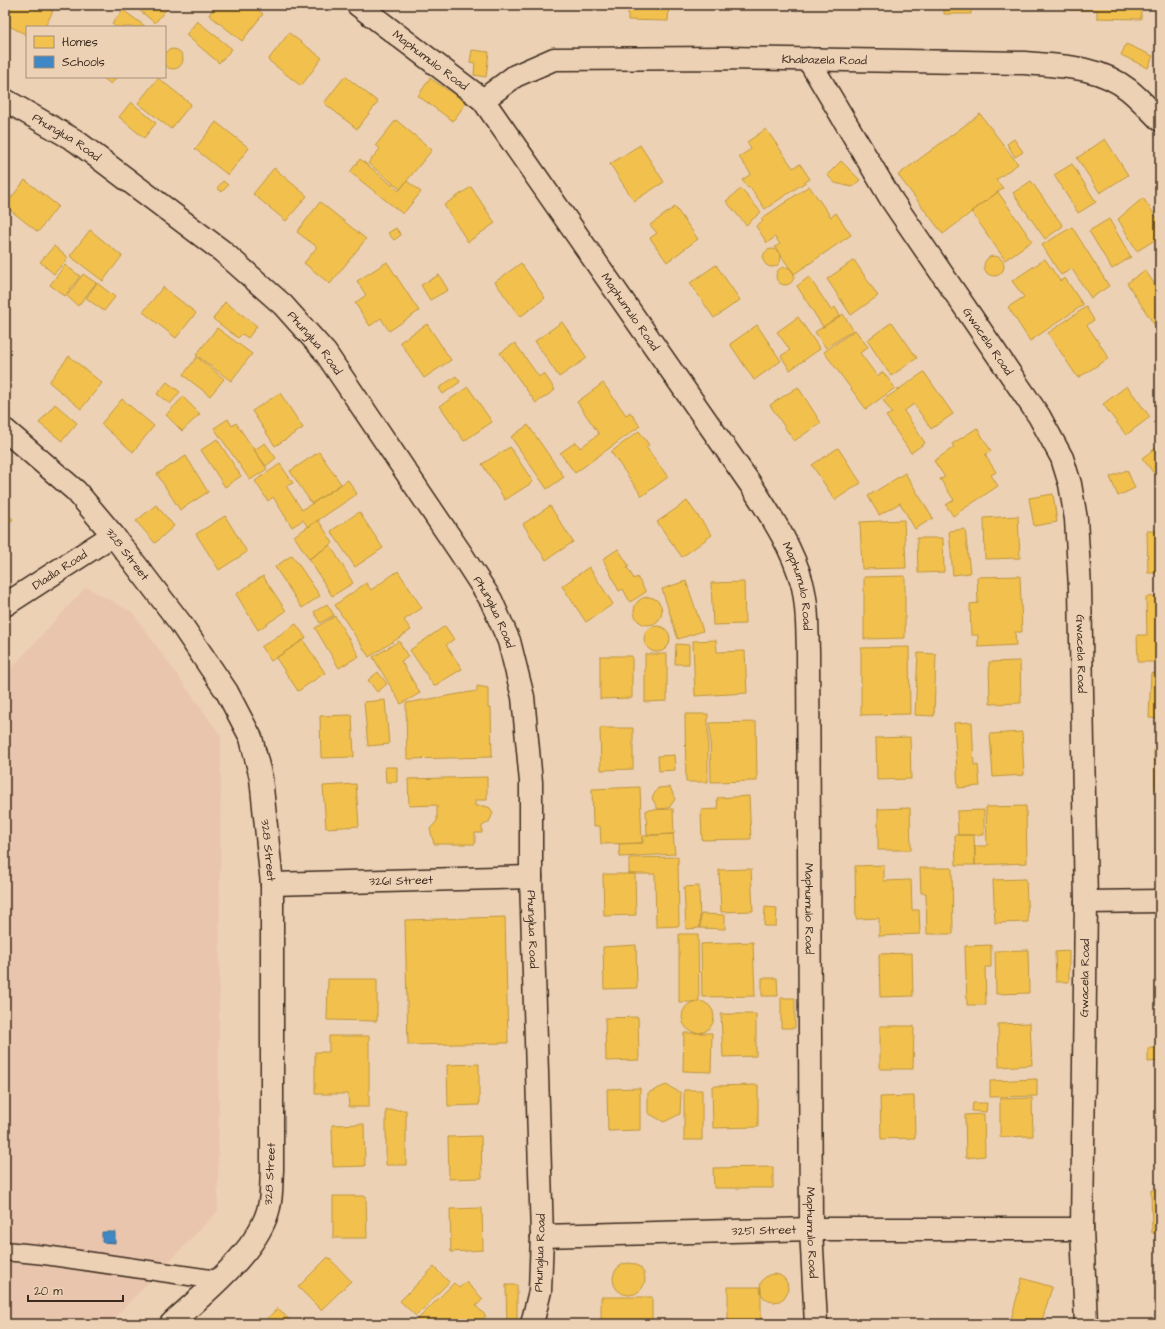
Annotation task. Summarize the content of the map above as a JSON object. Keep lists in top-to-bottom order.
{
  "streets": {
    "street": [
      "Khabazela Road",
      "Maphumulo Road",
      "Phunglua Road",
      "Gwacela Road",
      "328 Street",
      "Dladla Road",
      "3261 Street",
      "3251 Street"
    ]
  },
  "crossings": [
    ["Khabazela Road", "Maphumulo Road"],
    ["Khabazela Road", "Gwacela Road"],
    ["Maphumulo Road", "3251 Street"],
    ["Phunglua Road", "3261 Street"],
    ["Phunglua Road", "3251 Street"],
    ["Gwacela Road", "3251 Street"],
    ["328 Street", "Dladla Road"],
    ["328 Street", "3261 Street"]
  ],
  "legend": ["Homes", "Schools"],
  "scale_bar": "20 m"
}
